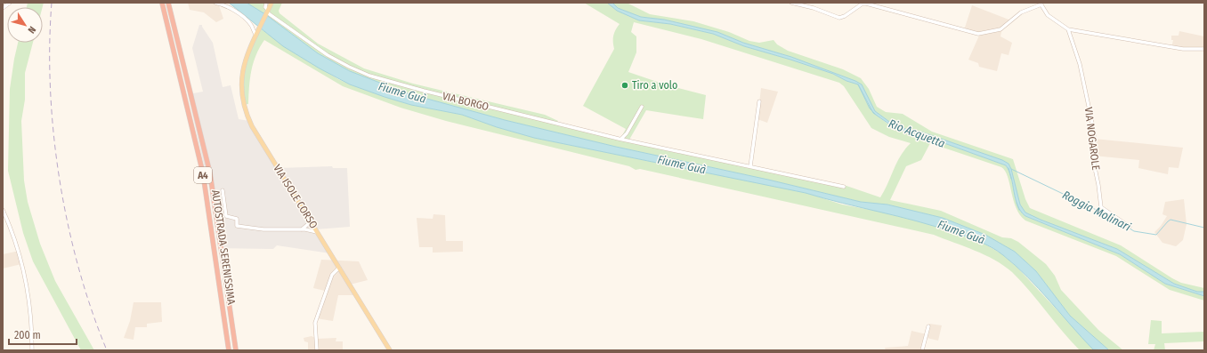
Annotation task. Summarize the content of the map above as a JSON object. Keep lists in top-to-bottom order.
{
  "streets": {
    "highway": ["A4", "AUTOSTRADA SERENISSIMA"],
    "main road": ["VIA ISOLE CORSO"],
    "street": ["VIA BORGO", "VIA NOGAROLE"]
  },
  "crossings": [
    ["VIA BORGO", "VIA ISOLE CORSO"]
  ],
  "water": ["Fiume Guà", "Rio Acquetta", "Roggia Molinari"],
  "places": ["Tiro a volo"],
  "scale_bar": "200 m",
  "north": "bottom right"
}
